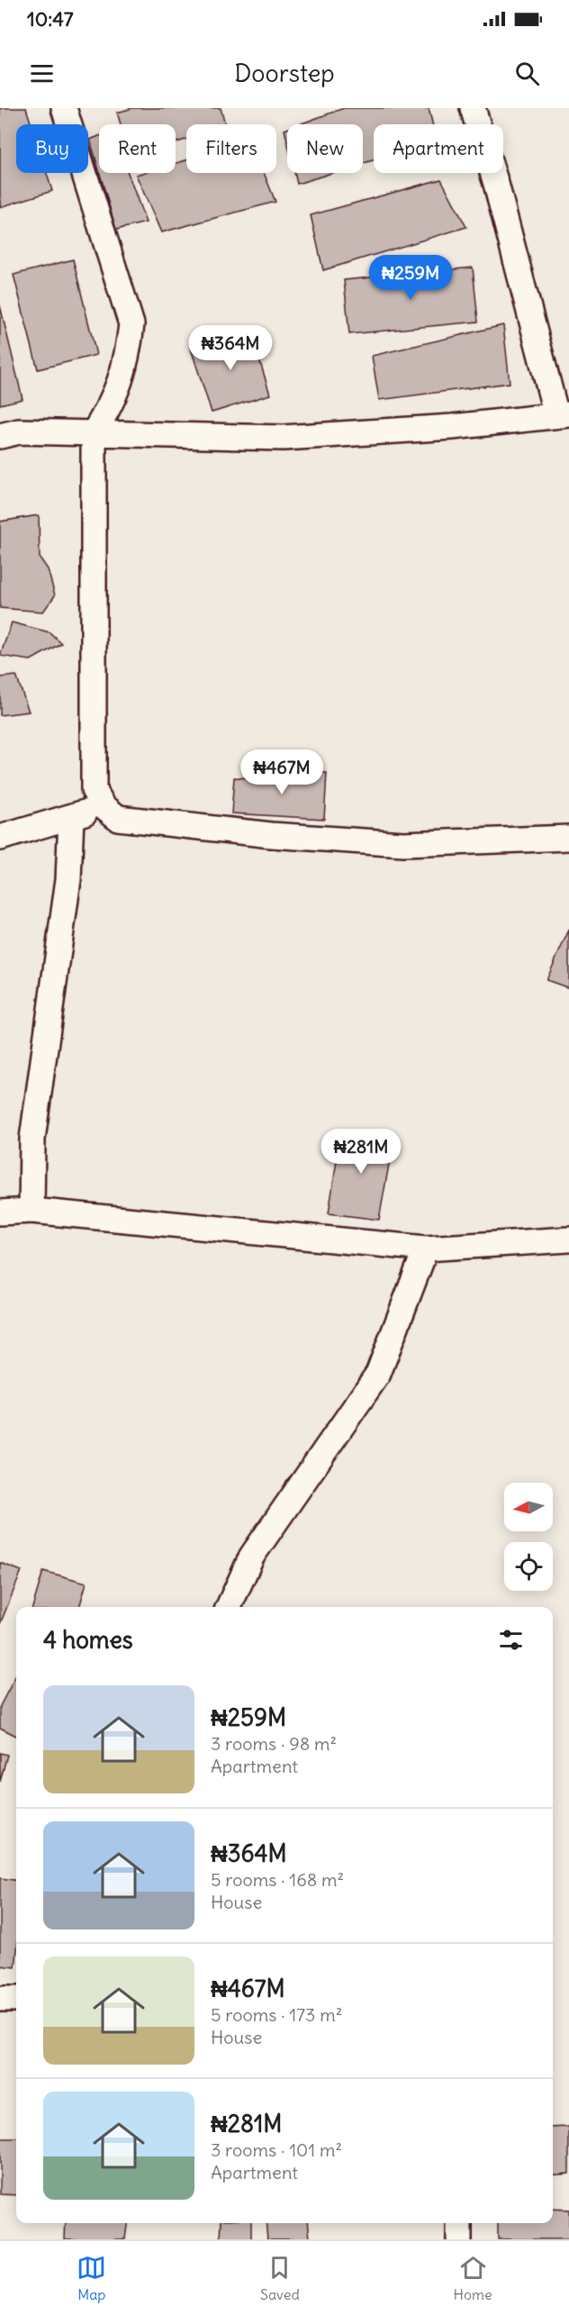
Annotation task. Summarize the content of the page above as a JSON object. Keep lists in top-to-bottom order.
{
  "north": "left",
  "page": {
    "status": "10:47",
    "header": "Doorstep",
    "chip": [
      "Buy",
      "Rent",
      "Filters",
      "New",
      "Apartment"
    ],
    "price": [
      "₦259M",
      "₦364M",
      "₦467M",
      "₦281M"
    ],
    "heading": "4 homes",
    "list": [
      {
        "name": "₦259M",
        "note": "3 rooms · 98 m² · Apartment"
      },
      {
        "name": "₦364M",
        "note": "5 rooms · 168 m² · House"
      },
      {
        "name": "₦467M",
        "note": "5 rooms · 173 m² · House"
      },
      {
        "name": "₦281M",
        "note": "3 rooms · 101 m² · Apartment"
      }
    ],
    "tabs": ["Map", "Saved", "Home"]
  }
}
